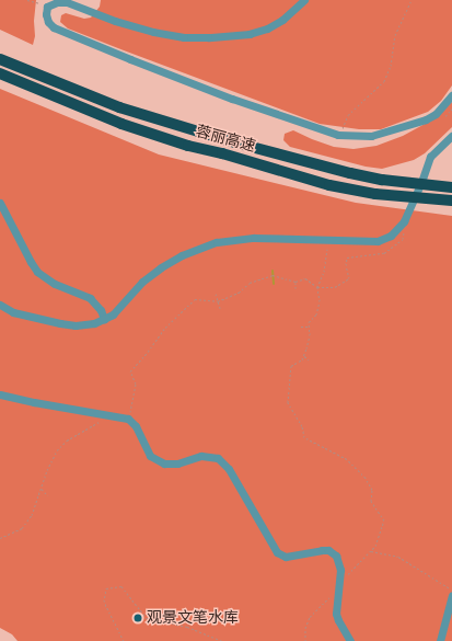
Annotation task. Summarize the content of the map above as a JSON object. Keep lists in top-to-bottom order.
{
  "streets": {
    "highway": ["蓉丽高速"]
  },
  "places": ["观景文笔水库"]
}
